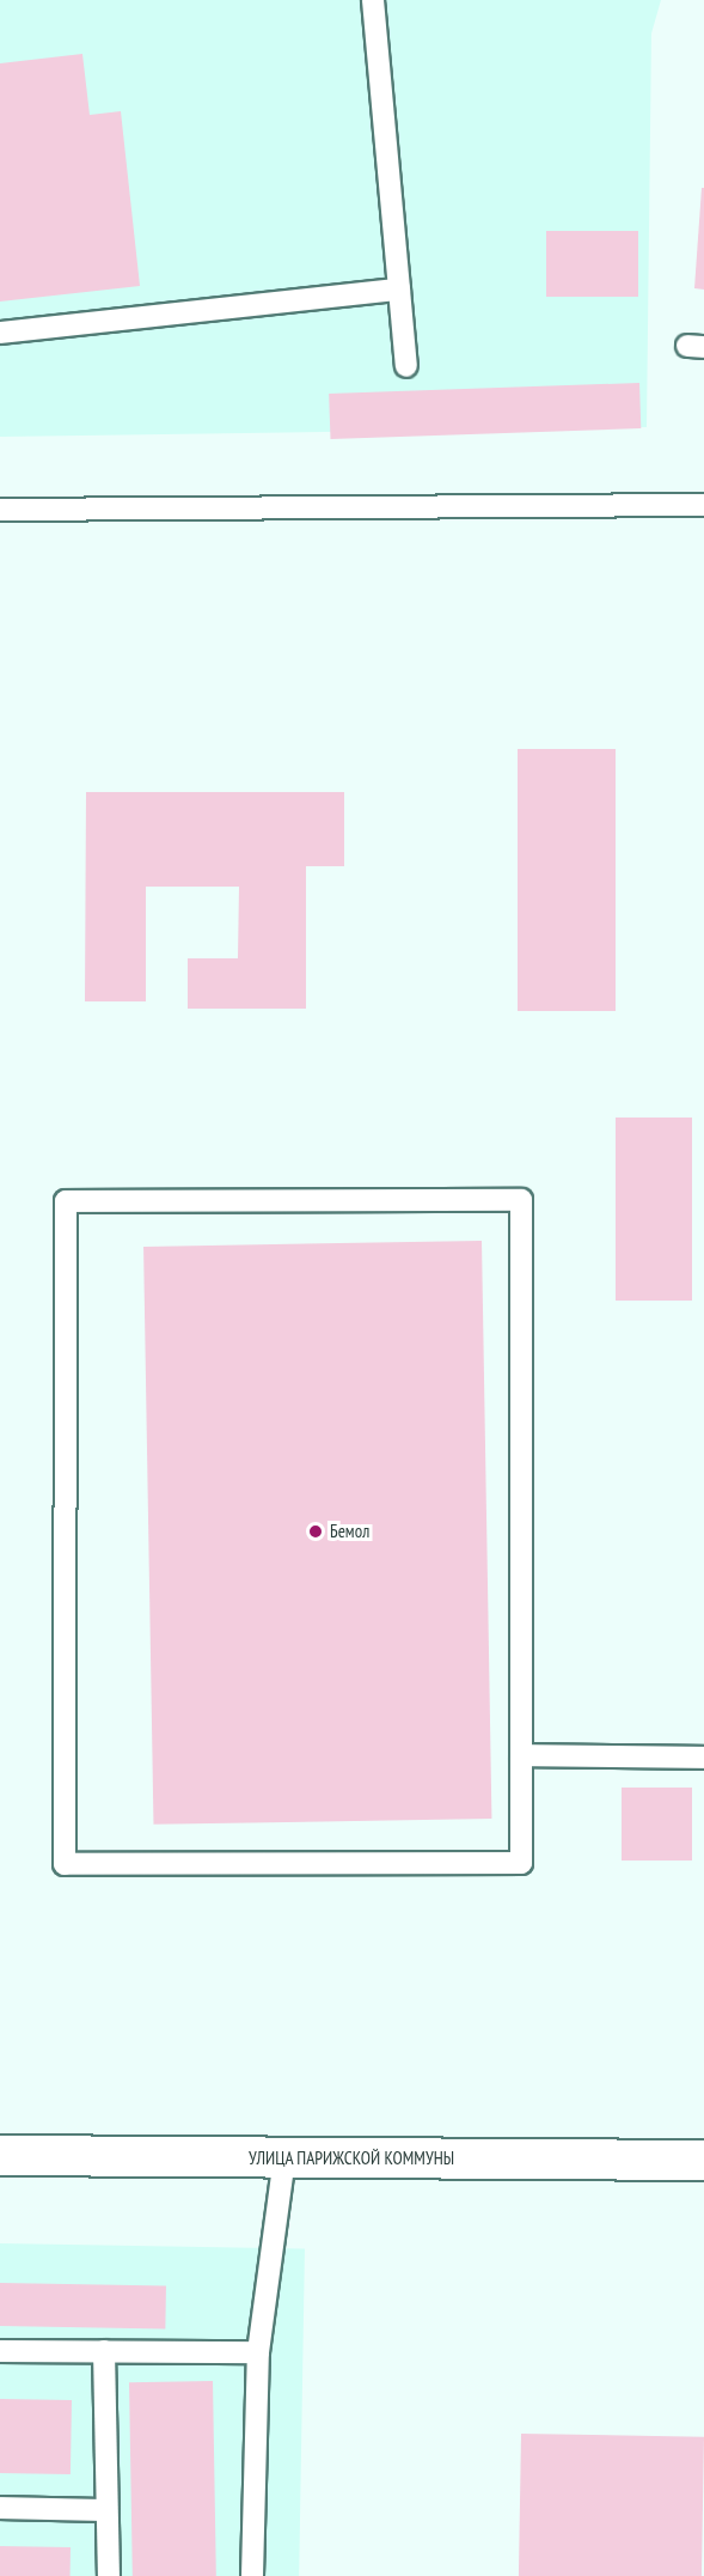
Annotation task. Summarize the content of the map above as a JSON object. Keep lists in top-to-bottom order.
{
  "streets": {
    "main road": ["УЛИЦА ПАРИЖСКОЙ КОММУНЫ"]
  },
  "places": ["Бемол"]
}
